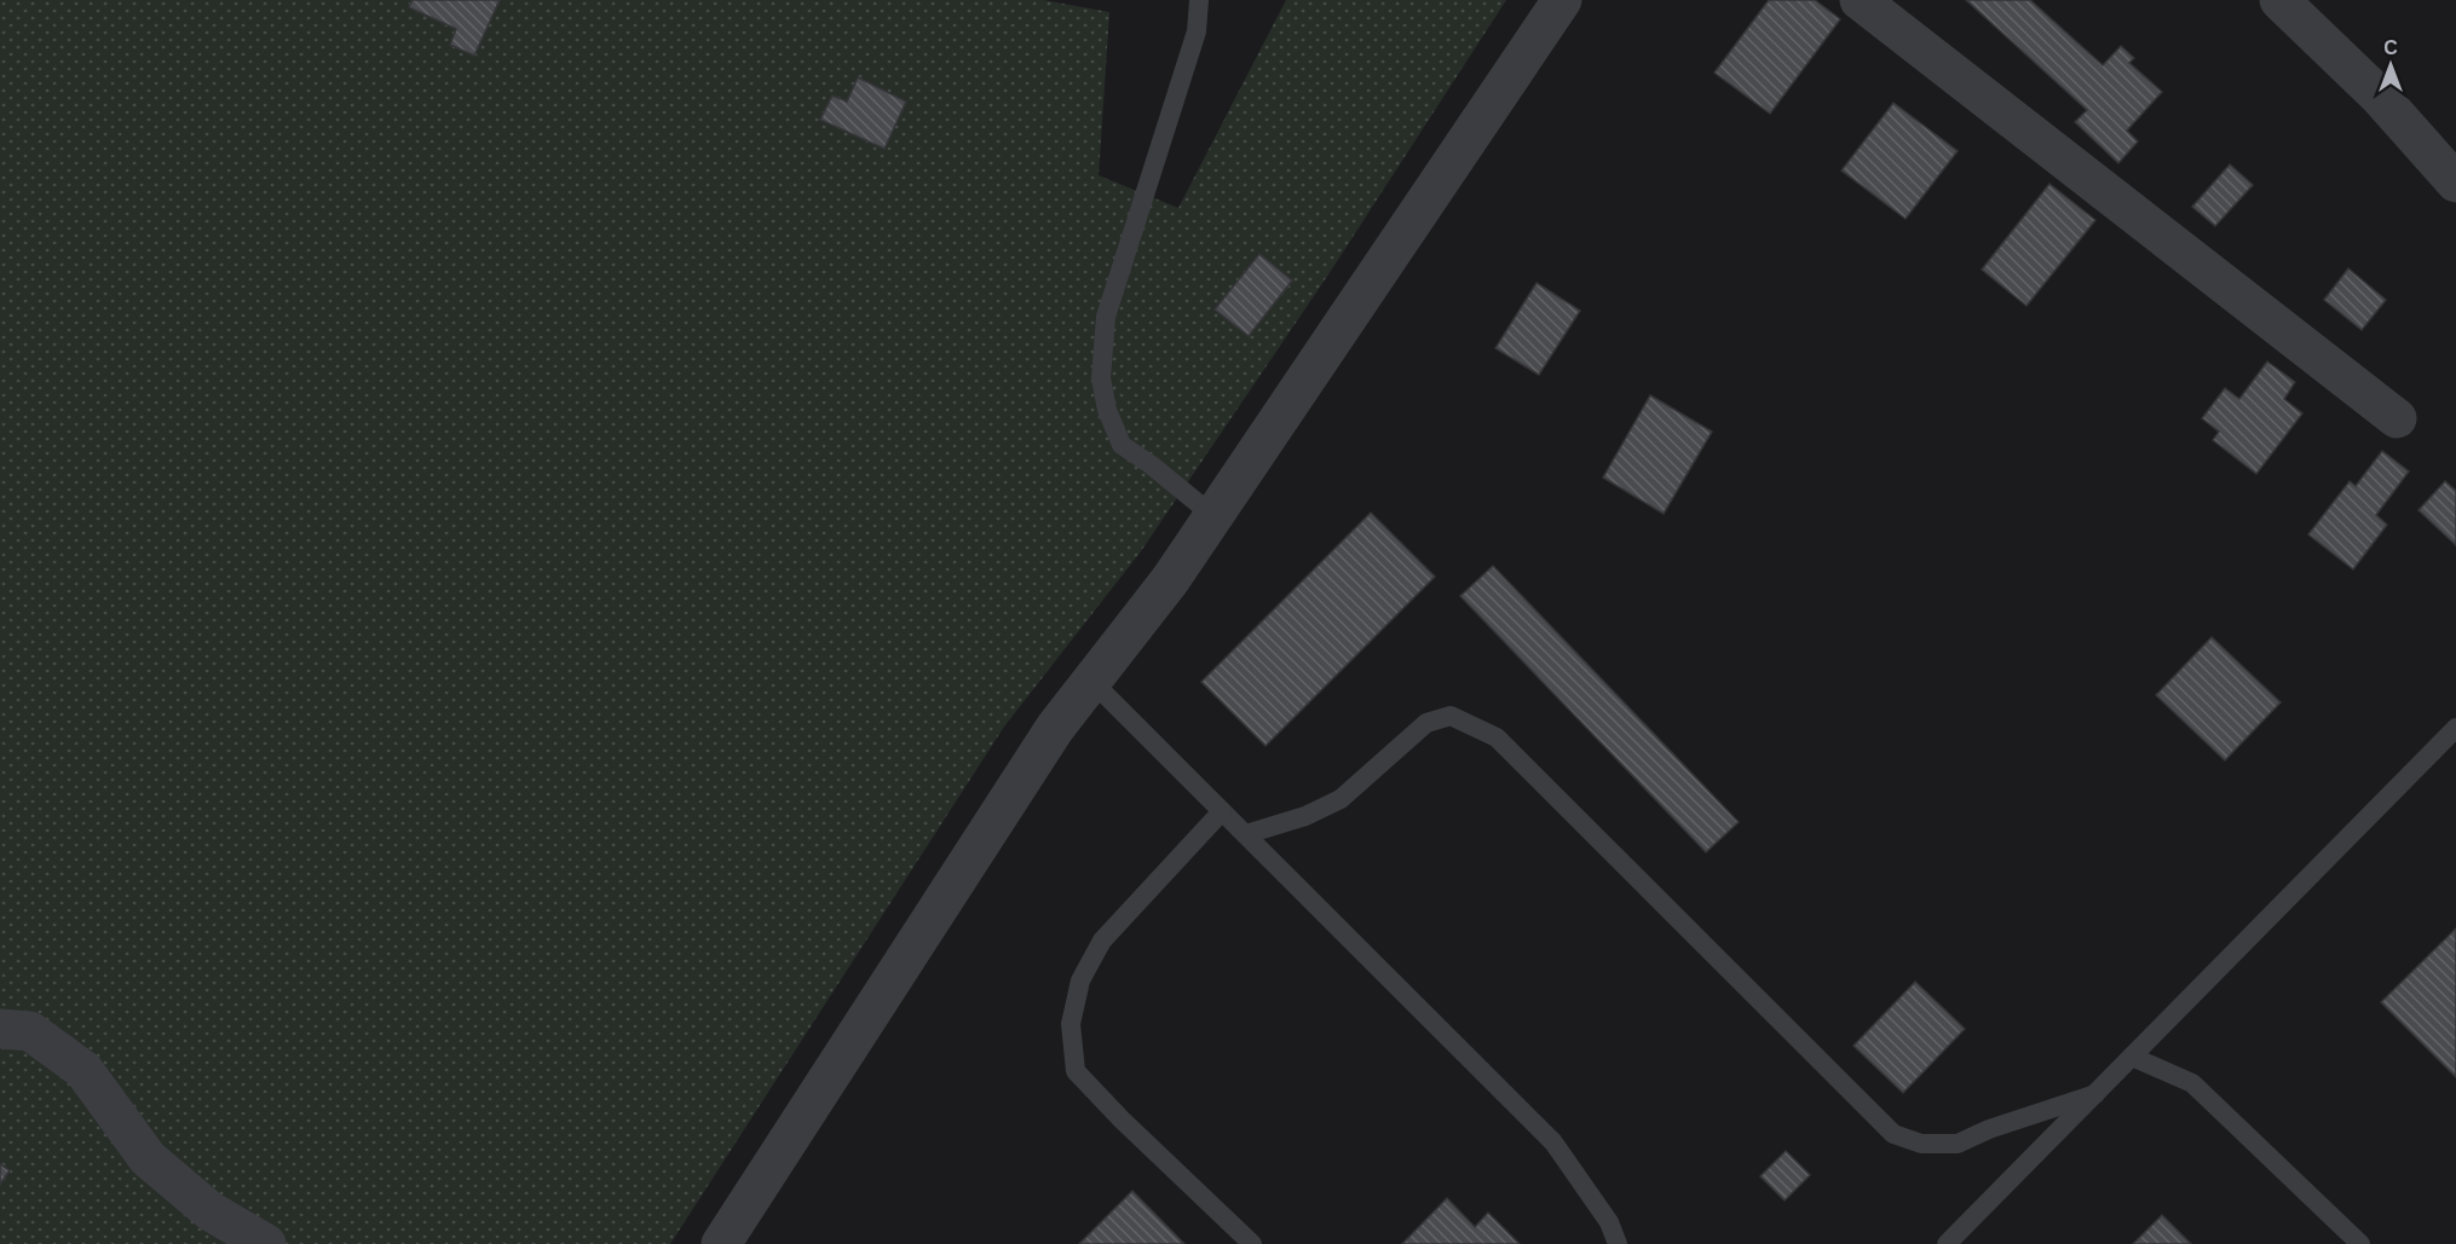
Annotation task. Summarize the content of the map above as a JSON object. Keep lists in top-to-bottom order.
{
  "north": "top"
}
